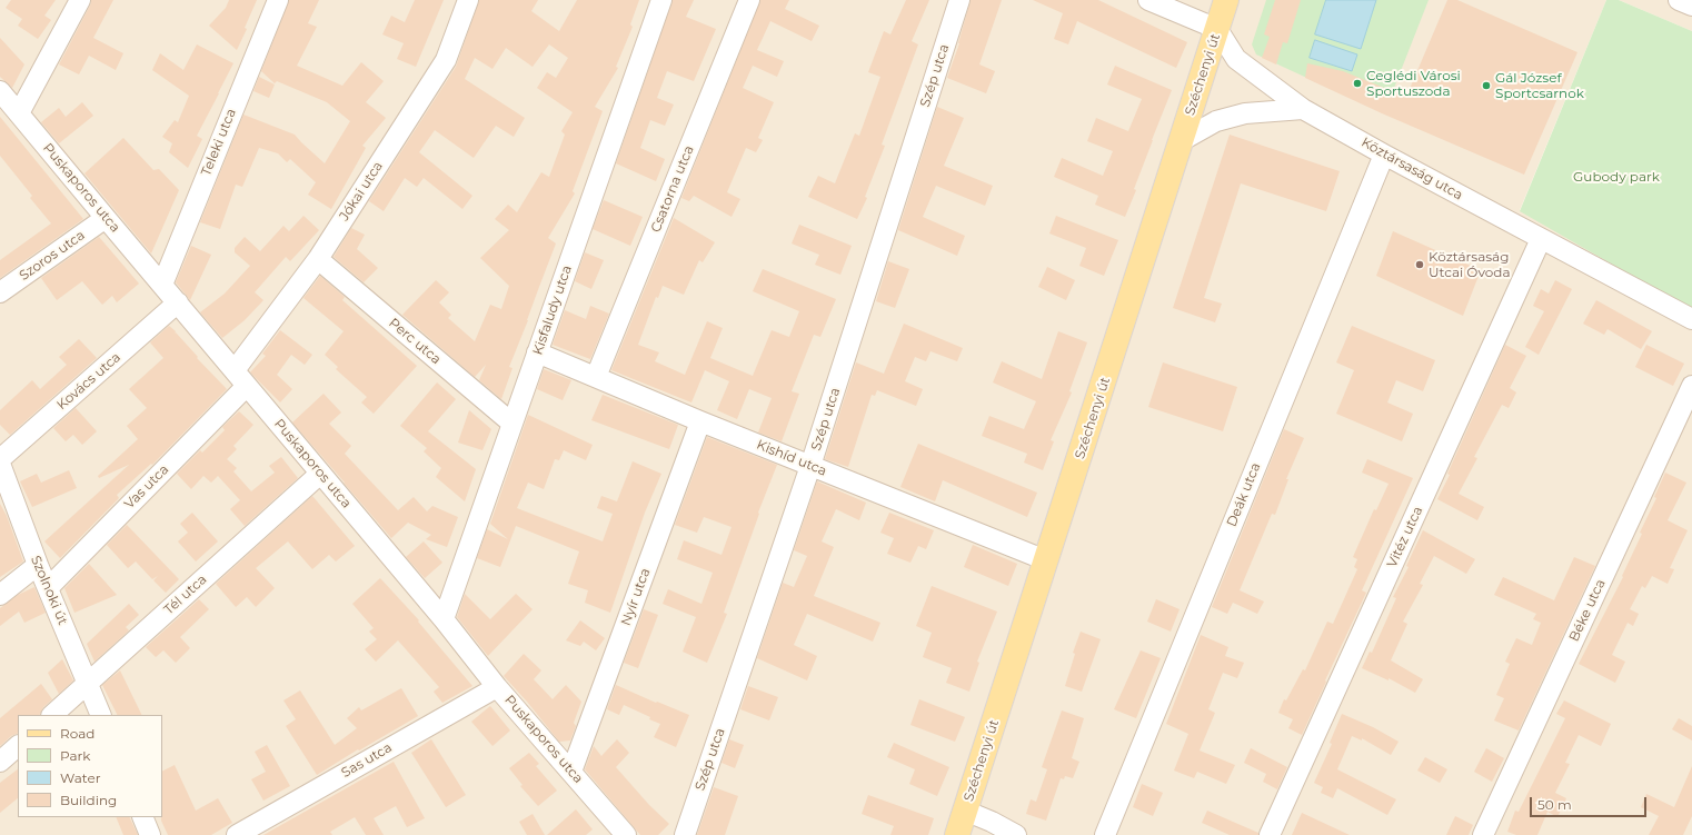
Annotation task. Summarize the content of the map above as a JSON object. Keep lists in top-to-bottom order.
{
  "streets": {
    "main road": ["Széchenyi út"],
    "street": [
      "Szép utca",
      "Teleki utca",
      "Köztársaság utca",
      "Puskaporos utca",
      "Csatorna utca",
      "Jókai utca",
      "Szoros utca",
      "Kisfaludy utca",
      "Perc utca",
      "Kovács utca",
      "Kishíd utca",
      "Vas utca",
      "Deák utca",
      "Vitéz utca",
      "Szolnoki út",
      "Tél utca",
      "Nyír utca",
      "Béke utca",
      "Sas utca"
    ]
  },
  "crossings": [
    ["Széchenyi út", "Köztársaság utca"],
    ["Széchenyi út", "Kishíd utca"],
    ["Szép utca", "Kishíd utca"],
    ["Teleki utca", "Puskaporos utca"],
    ["Köztársaság utca", "Deák utca"],
    ["Köztársaság utca", "Vitéz utca"],
    ["Puskaporos utca", "Jókai utca"],
    ["Puskaporos utca", "Szoros utca"],
    ["Puskaporos utca", "Kisfaludy utca"],
    ["Puskaporos utca", "Kovács utca"],
    ["Puskaporos utca", "Vas utca"],
    ["Puskaporos utca", "Tél utca"],
    ["Puskaporos utca", "Nyír utca"],
    ["Puskaporos utca", "Sas utca"],
    ["Csatorna utca", "Kishíd utca"],
    ["Jókai utca", "Perc utca"],
    ["Kisfaludy utca", "Perc utca"],
    ["Kisfaludy utca", "Kishíd utca"],
    ["Kishíd utca", "Nyír utca"],
    ["Vas utca", "Szolnoki út"],
    ["Szolnoki út", "Tél utca"]
  ],
  "parks": ["Gubody park"],
  "places": ["Ceglédi Városi Sportuszoda", "Gál József Sportcsarnok", "Köztársaság Utcai Óvoda"],
  "legend": [
    "Road",
    "Park",
    "Water",
    "Building"
  ],
  "scale_bar": "50 m"
}
